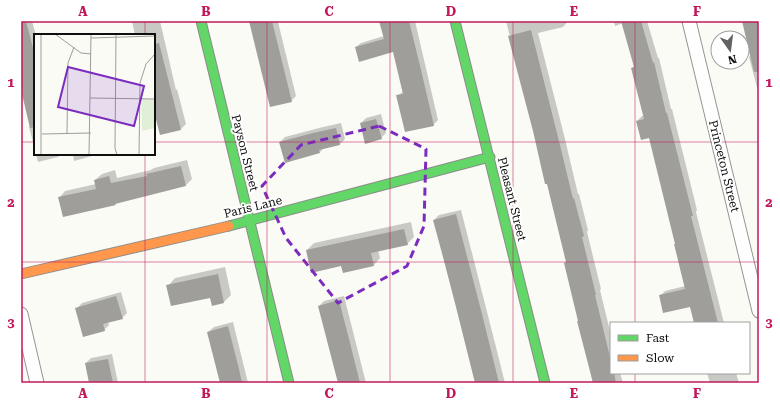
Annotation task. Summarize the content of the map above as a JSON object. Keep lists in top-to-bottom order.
{
  "streets": {
    "street": [
      "Payson Street",
      "Princeton Street",
      "Pleasant Street",
      "Paris Lane"
    ]
  },
  "crossings": [
    ["Payson Street", "Paris Lane"],
    ["Pleasant Street", "Paris Lane"]
  ],
  "legend": ["Fast", "Slow"],
  "north": "bottom",
  "grid": {
    "columns": [
      "A",
      "B",
      "C",
      "D",
      "E",
      "F"
    ],
    "rows": ["1", "2", "3"]
  }
}
